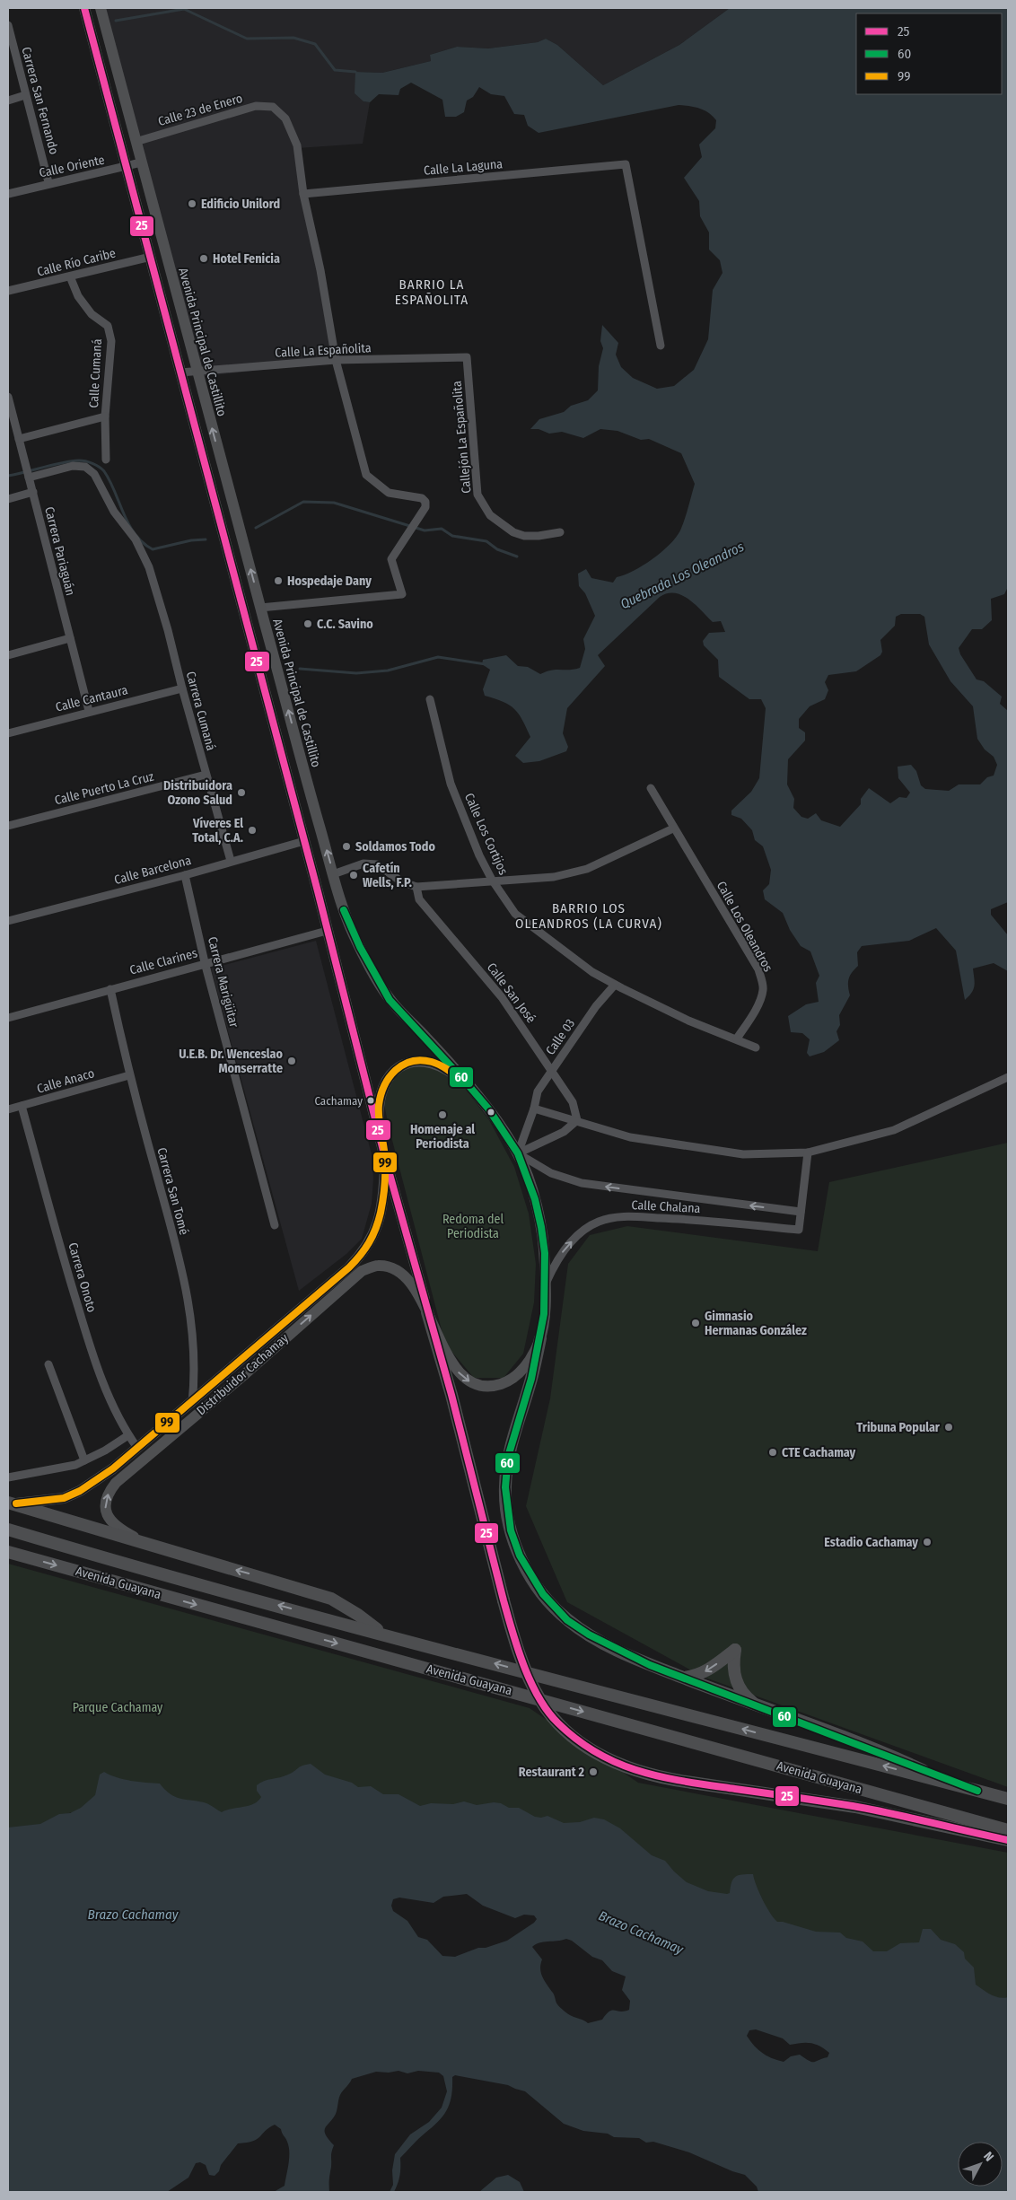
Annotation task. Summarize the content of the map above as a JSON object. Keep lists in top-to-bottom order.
{
  "streets": {
    "main road": ["Avenida Principal de Castillito", "Distribuidor Cachamay", "Avenida Guayana"],
    "street": [
      "Carrera San Fernando",
      "Calle 23 de Enero",
      "Calle Oriente",
      "Calle La Laguna",
      "Calle Río Caribe",
      "Calle La Españolita",
      "Calle Cumaná",
      "Callejón La Españolita",
      "Carrera Pariaguán",
      "Calle Cantaura",
      "Carrera Cumaná",
      "Calle Puerto La Cruz",
      "Calle Los Cortijos",
      "Calle Barcelona",
      "Calle Los Oleandros",
      "Calle Clarines",
      "Carrera Marigüitar",
      "Calle San José",
      "Calle 03",
      "Calle Anaco",
      "Carrera San Tomé",
      "Calle Chalana",
      "Carrera Onoto"
    ]
  },
  "crossings": [
    ["Carrera San Fernando", "Calle Oriente"],
    ["Calle 23 de Enero", "Calle La Laguna"],
    ["Calle 23 de Enero", "Avenida Principal de Castillito"],
    ["Calle Oriente", "Avenida Principal de Castillito"],
    ["Calle Río Caribe", "Calle Cumaná"],
    ["Avenida Principal de Castillito", "Calle La Españolita"],
    ["Avenida Principal de Castillito", "Calle 03"],
    ["Avenida Principal de Castillito", "Calle Chalana"],
    ["Avenida Principal de Castillito", "Distribuidor Cachamay"],
    ["Calle La Españolita", "Callejón La Españolita"],
    ["Carrera Pariaguán", "Calle Cantaura"],
    ["Carrera Pariaguán", "Carrera Cumaná"],
    ["Calle Cantaura", "Carrera Cumaná"],
    ["Carrera Cumaná", "Calle Puerto La Cruz"],
    ["Carrera Cumaná", "Calle Barcelona"],
    ["Calle Los Cortijos", "Calle Los Oleandros"],
    ["Calle Los Cortijos", "Calle 03"],
    ["Calle Barcelona", "Carrera Marigüitar"],
    ["Calle Clarines", "Carrera Marigüitar"],
    ["Calle Clarines", "Carrera San Tomé"],
    ["Calle San José", "Calle 03"],
    ["Calle 03", "Calle Chalana"],
    ["Calle Anaco", "Carrera San Tomé"],
    ["Calle Anaco", "Carrera Onoto"],
    ["Carrera San Tomé", "Distribuidor Cachamay"],
    ["Carrera Onoto", "Distribuidor Cachamay"],
    ["Distribuidor Cachamay", "Avenida Guayana"]
  ],
  "districts": ["BARRIO LA ESPAÑOLITA", "BARRIO LOS OLEANDROS (LA CURVA)"],
  "water": ["Quebrada Los Oleandros", "Brazo Cachamay"],
  "parks": ["Redoma del Periodista", "Parque Cachamay"],
  "places": [
    "Edificio Unilord",
    "Hotel Fenicia",
    "Hospedaje Dany",
    "C.C. Savino",
    "Distribuidora Ozono Salud",
    "Víveres El Total, C.A.",
    "Soldamos Todo",
    "Cafetín Wells, F.P.",
    "U.E.B. Dr. Wenceslao Monserratte",
    "Cachamay",
    "Homenaje al Periodista",
    "Gimnasio Hermanas González",
    "Tribuna Popular",
    "CTE Cachamay",
    "Estadio Cachamay",
    "Restaurant 2"
  ],
  "lines": ["transit line 25", "transit line 60", "transit line 99"],
  "legend": ["25", "60", "99"],
  "north": "top right"
}
